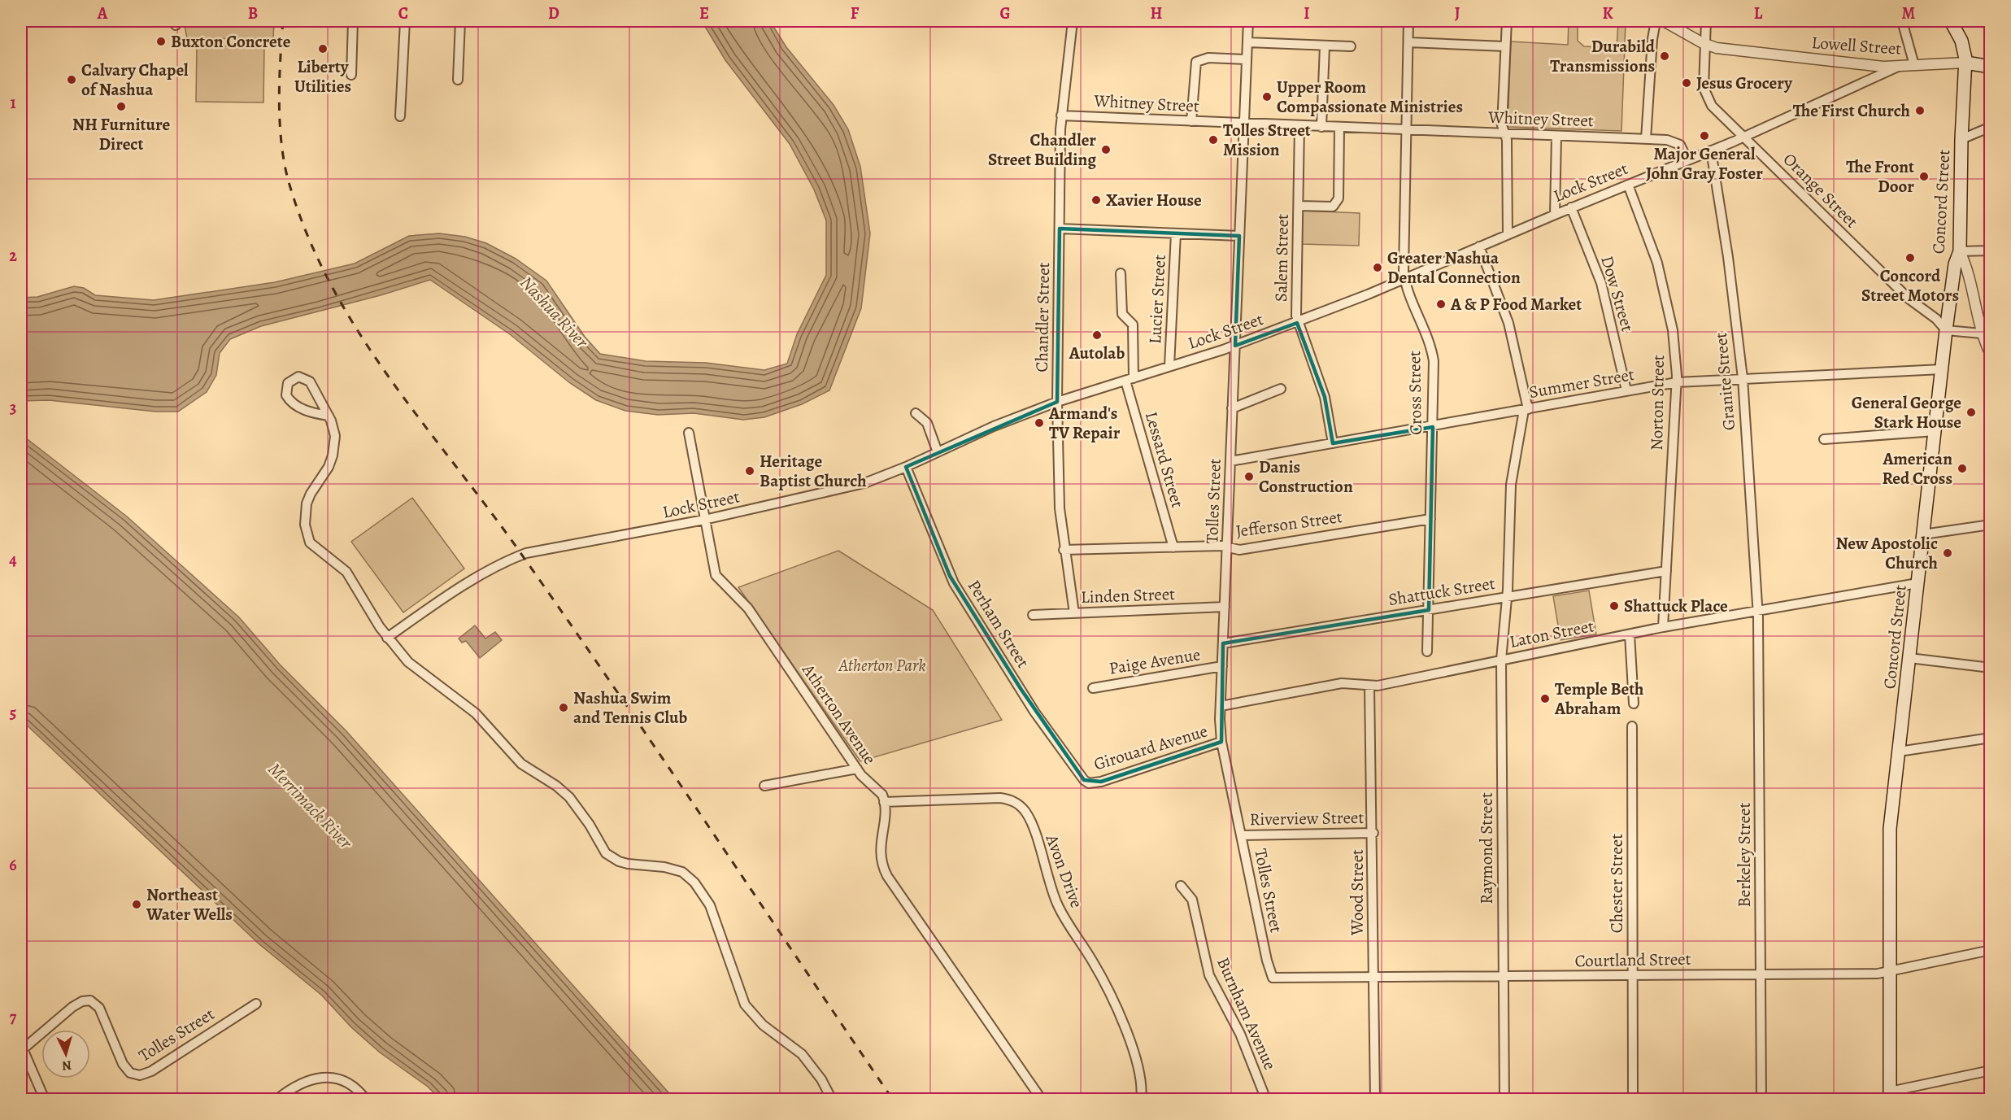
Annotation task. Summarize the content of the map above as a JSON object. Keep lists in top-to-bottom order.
{
  "streets": {
    "main road": ["Concord Street"],
    "street": [
      "Lowell Street",
      "Whitney Street",
      "Lock Street",
      "Orange Street",
      "Salem Street",
      "Dow Street",
      "Lucier Street",
      "Chandler Street",
      "Granite Street",
      "Summer Street",
      "Cross Street",
      "Norton Street",
      "Lessard Street",
      "Tolles Street",
      "Jefferson Street",
      "Shattuck Street",
      "Linden Street",
      "Perham Street",
      "Laton Street",
      "Paige Avenue",
      "Atherton Avenue",
      "Girouard Avenue",
      "Riverview Street",
      "Raymond Street",
      "Berkeley Street",
      "Avon Drive",
      "Chester Street",
      "Wood Street",
      "Courtland Street",
      "Burnham Avenue"
    ]
  },
  "crossings": [
    ["Lowell Street", "Lock Street"],
    ["Lowell Street", "Orange Street"],
    ["Lowell Street", "Concord Street"],
    ["Whitney Street", "Lock Street"],
    ["Whitney Street", "Salem Street"],
    ["Whitney Street", "Chandler Street"],
    ["Whitney Street", "Cross Street"],
    ["Whitney Street", "Tolles Street"],
    ["Lock Street", "Orange Street"],
    ["Lock Street", "Salem Street"],
    ["Lock Street", "Dow Street"],
    ["Lock Street", "Lucier Street"],
    ["Lock Street", "Chandler Street"],
    ["Lock Street", "Granite Street"],
    ["Lock Street", "Cross Street"],
    ["Lock Street", "Norton Street"],
    ["Lock Street", "Lessard Street"],
    ["Lock Street", "Tolles Street"],
    ["Lock Street", "Perham Street"],
    ["Lock Street", "Atherton Avenue"],
    ["Orange Street", "Concord Street"],
    ["Concord Street", "Summer Street"],
    ["Concord Street", "Laton Street"],
    ["Concord Street", "Courtland Street"],
    ["Salem Street", "Summer Street"],
    ["Dow Street", "Summer Street"],
    ["Chandler Street", "Jefferson Street"],
    ["Chandler Street", "Linden Street"],
    ["Granite Street", "Summer Street"],
    ["Granite Street", "Laton Street"],
    ["Granite Street", "Berkeley Street"],
    ["Summer Street", "Cross Street"],
    ["Summer Street", "Norton Street"],
    ["Summer Street", "Tolles Street"],
    ["Summer Street", "Raymond Street"],
    ["Cross Street", "Jefferson Street"],
    ["Cross Street", "Shattuck Street"],
    ["Norton Street", "Shattuck Street"],
    ["Norton Street", "Laton Street"],
    ["Lessard Street", "Jefferson Street"],
    ["Tolles Street", "Jefferson Street"],
    ["Tolles Street", "Shattuck Street"],
    ["Tolles Street", "Linden Street"],
    ["Tolles Street", "Laton Street"],
    ["Tolles Street", "Paige Avenue"],
    ["Tolles Street", "Girouard Avenue"],
    ["Tolles Street", "Riverview Street"],
    ["Tolles Street", "Courtland Street"],
    ["Shattuck Street", "Raymond Street"],
    ["Perham Street", "Girouard Avenue"],
    ["Laton Street", "Raymond Street"],
    ["Laton Street", "Berkeley Street"],
    ["Laton Street", "Wood Street"],
    ["Atherton Avenue", "Avon Drive"],
    ["Riverview Street", "Wood Street"],
    ["Raymond Street", "Courtland Street"],
    ["Berkeley Street", "Courtland Street"],
    ["Chester Street", "Courtland Street"],
    ["Wood Street", "Courtland Street"]
  ],
  "water": ["Nashua River", "Merrimack River"],
  "parks": ["Atherton Park"],
  "places": [
    "Buxton Concrete",
    "Liberty Utilities",
    "Durabild Transmissions",
    "Calvary Chapel of Nashua",
    "Jesus Grocery",
    "Upper Room Compassionate Ministries",
    "NH Furniture Direct",
    "The First Church",
    "Major General John Gray Foster",
    "Tolles Street Mission",
    "Chandler Street Building",
    "The Front Door",
    "Xavier House",
    "Concord Street Motors",
    "Greater Nashua Dental Connection",
    "A & P Food Market",
    "Autolab",
    "General George Stark House",
    "Armand's TV Repair",
    "American Red Cross",
    "Heritage Baptist Church",
    "Danis Construction",
    "New Apostolic Church",
    "Shattuck Place",
    "Temple Beth Abraham",
    "Nashua Swim and Tennis Club",
    "Northeast Water Wells"
  ],
  "north": "bottom",
  "grid": {
    "columns": [
      "A",
      "B",
      "C",
      "D",
      "E",
      "F",
      "G",
      "H",
      "I",
      "J",
      "K",
      "L",
      "M"
    ],
    "rows": [
      "1",
      "2",
      "3",
      "4",
      "5",
      "6",
      "7"
    ]
  }
}
